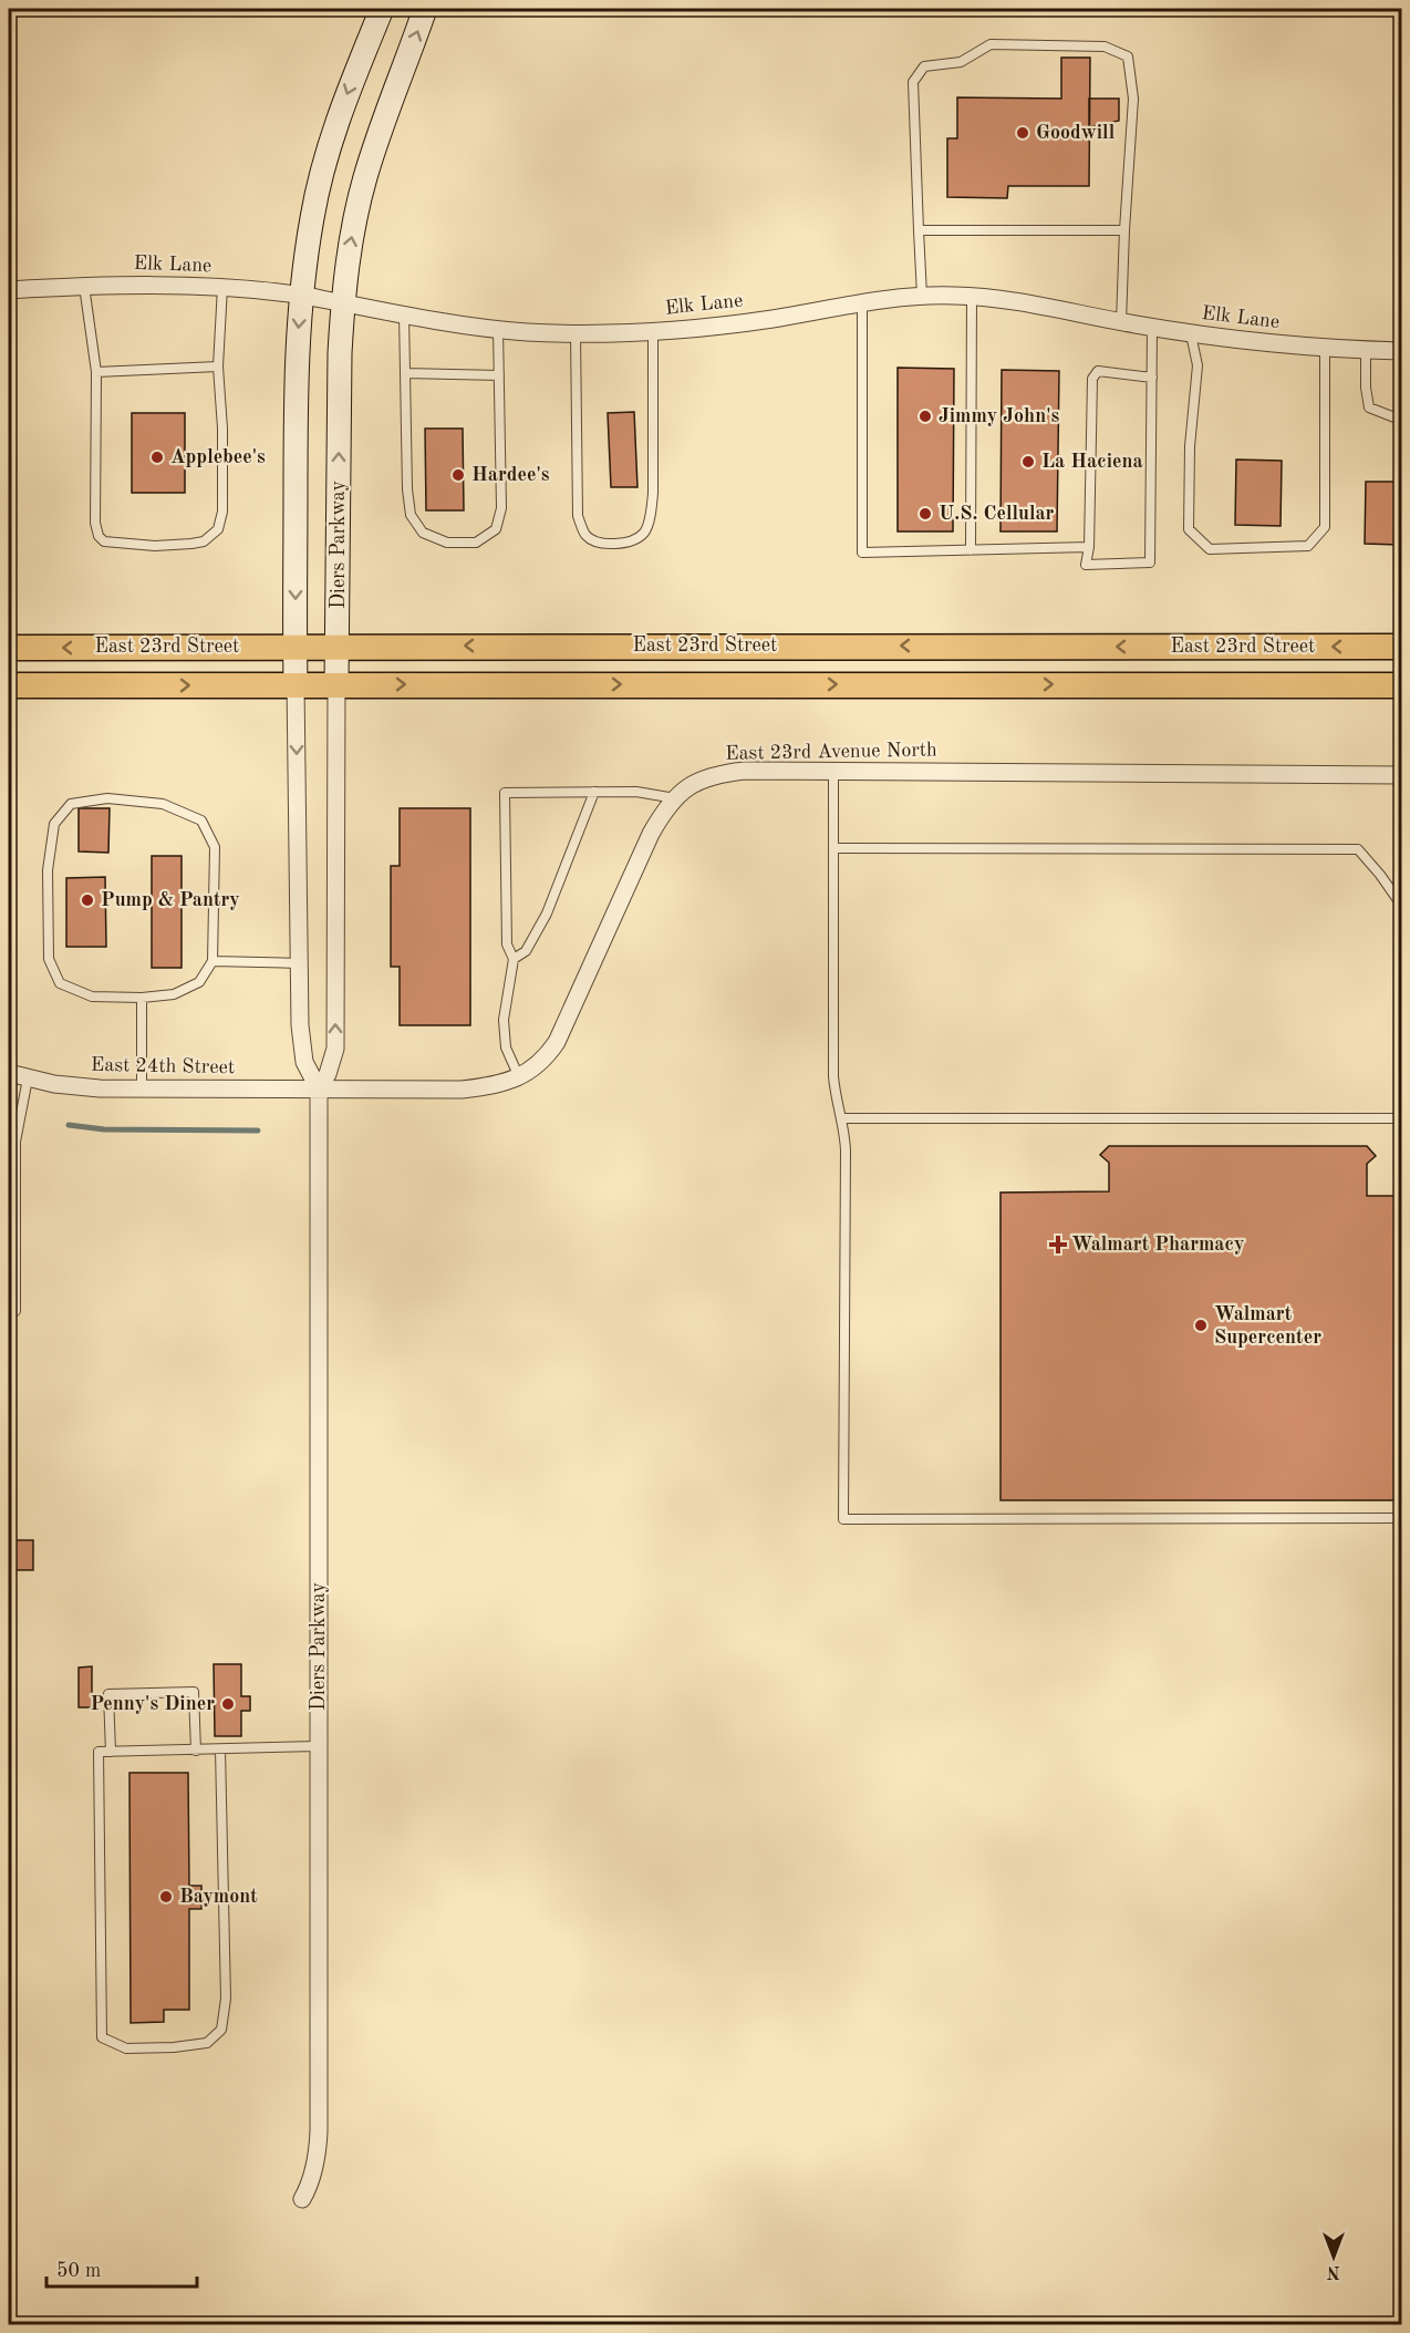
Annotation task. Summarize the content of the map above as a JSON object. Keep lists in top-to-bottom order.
{
  "streets": {
    "main road": ["Diers Parkway", "East 23rd Street"],
    "street": ["Elk Lane", "East 23rd Avenue North", "East 24th Street"]
  },
  "crossings": [
    ["Elk Lane", "Diers Parkway"],
    ["Diers Parkway", "East 23rd Street"],
    ["Diers Parkway", "East 23rd Avenue North"],
    ["Diers Parkway", "East 24th Street"],
    ["East 23rd Avenue North", "East 24th Street"]
  ],
  "places": {
    "other": [
      "Goodwill",
      "Jimmy John's",
      "Applebee's",
      "La Haciena",
      "Hardee's",
      "U.S. Cellular",
      "Pump & Pantry",
      "Walmart Supercenter",
      "Penny's Diner",
      "Baymont"
    ],
    "health": ["Walmart Pharmacy"]
  },
  "scale_bar": "50 m",
  "north": "bottom"
}
